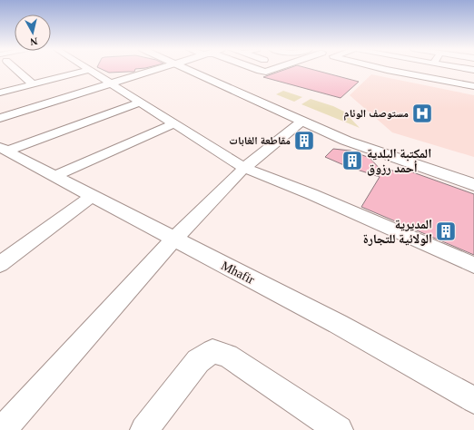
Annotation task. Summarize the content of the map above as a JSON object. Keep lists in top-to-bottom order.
{
  "streets": {
    "street": ["Mhafir"]
  },
  "places": {
    "hospital": ["مستوصف الوئام"],
    "building": ["مقاطعة الغابات", "المكتبة البلدية أحمد رزوق", "المديرية الولائية للتجارة"]
  },
  "north": "bottom"
}
